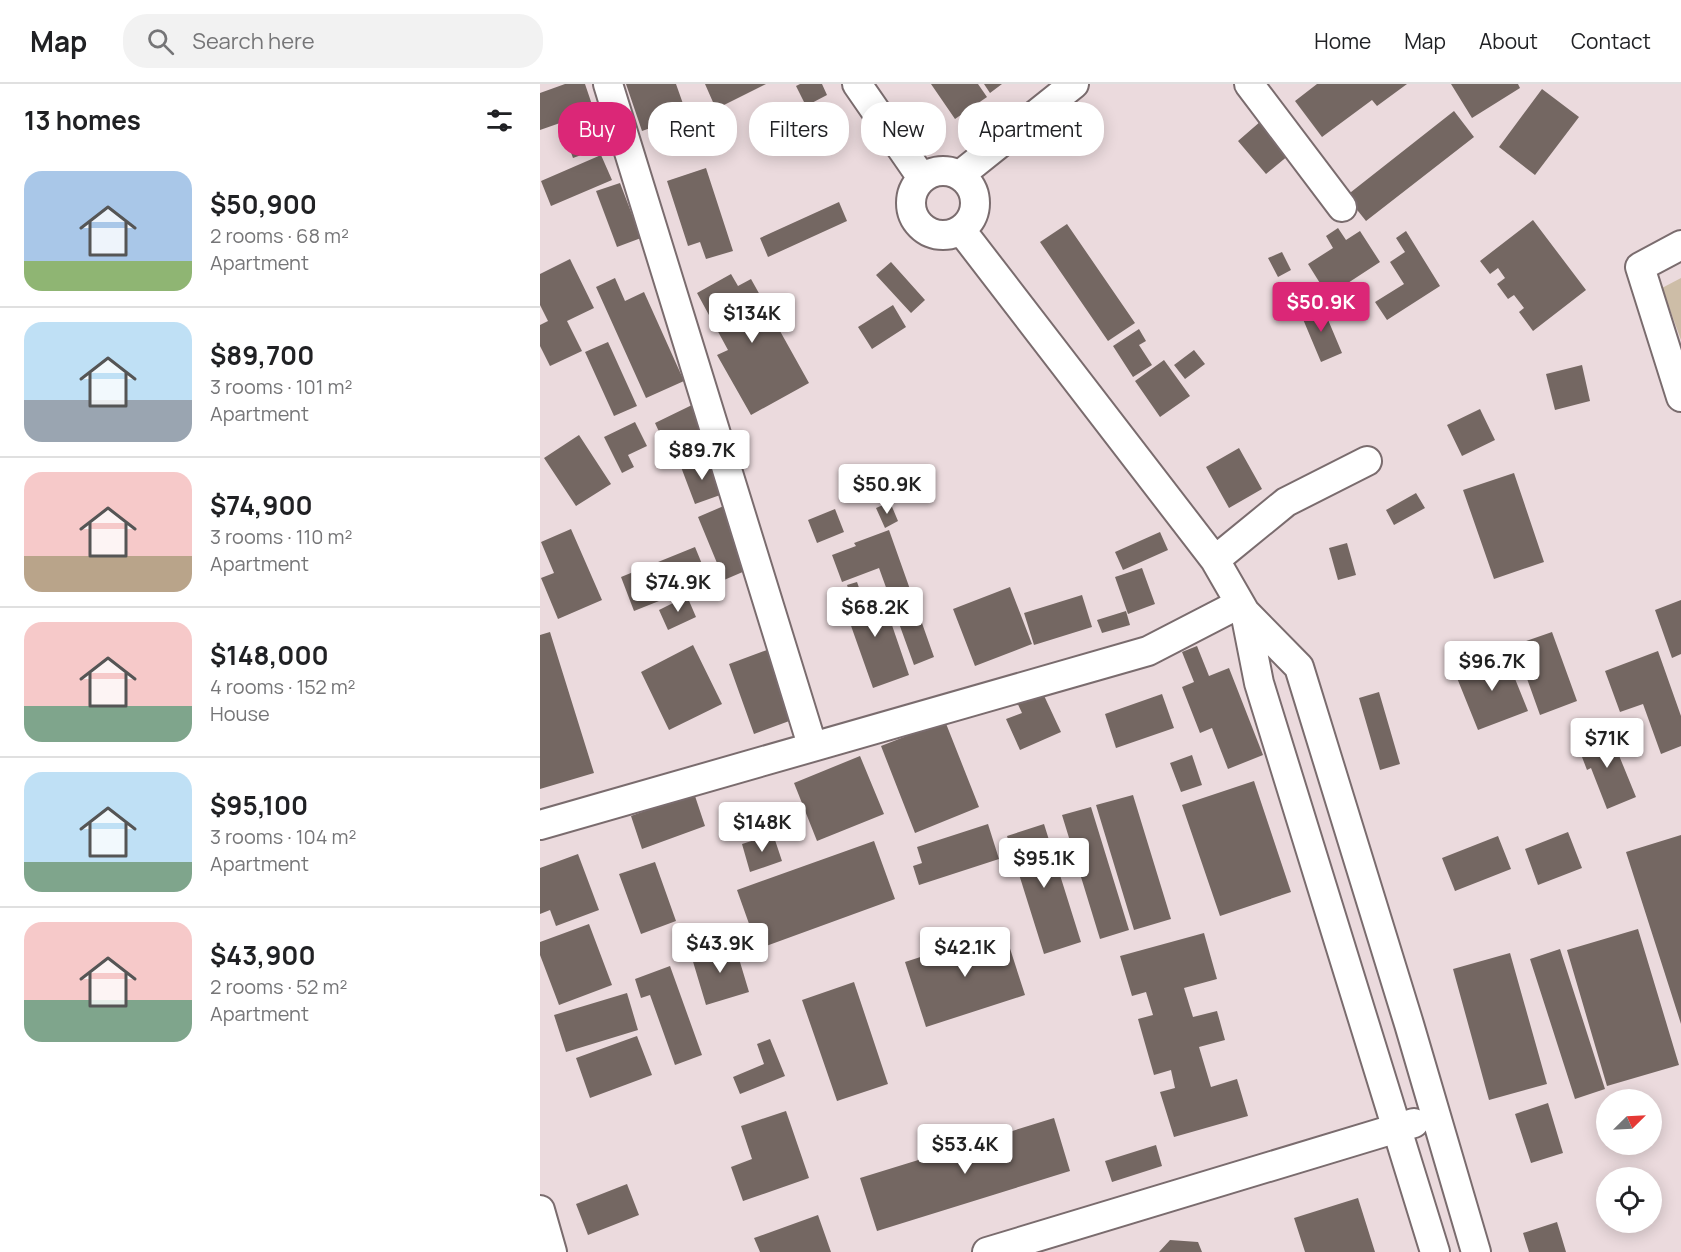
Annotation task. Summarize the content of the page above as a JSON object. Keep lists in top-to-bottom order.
{
  "north": "top right",
  "page": {
    "header": "Map",
    "search": "Search here",
    "nav": [
      "Home",
      "Map",
      "About",
      "Contact"
    ],
    "heading": "13 homes",
    "chip": [
      "Buy",
      "Rent",
      "Filters",
      "New",
      "Apartment"
    ],
    "list": [
      {
        "name": "$50,900",
        "note": "2 rooms · 68 m² · Apartment"
      },
      {
        "name": "$89,700",
        "note": "3 rooms · 101 m² · Apartment"
      },
      {
        "name": "$74,900",
        "note": "3 rooms · 110 m² · Apartment"
      },
      {
        "name": "$148,000",
        "note": "4 rooms · 152 m² · House"
      },
      {
        "name": "$95,100",
        "note": "3 rooms · 104 m² · Apartment"
      },
      {
        "name": "$43,900",
        "note": "2 rooms · 52 m² · Apartment"
      }
    ],
    "price": [
      "$50.9K",
      "$134K",
      "$89.7K",
      "$50.9K",
      "$74.9K",
      "$68.2K",
      "$96.7K",
      "$71K",
      "$148K",
      "$95.1K",
      "$43.9K",
      "$42.1K",
      "$53.4K"
    ]
  }
}
